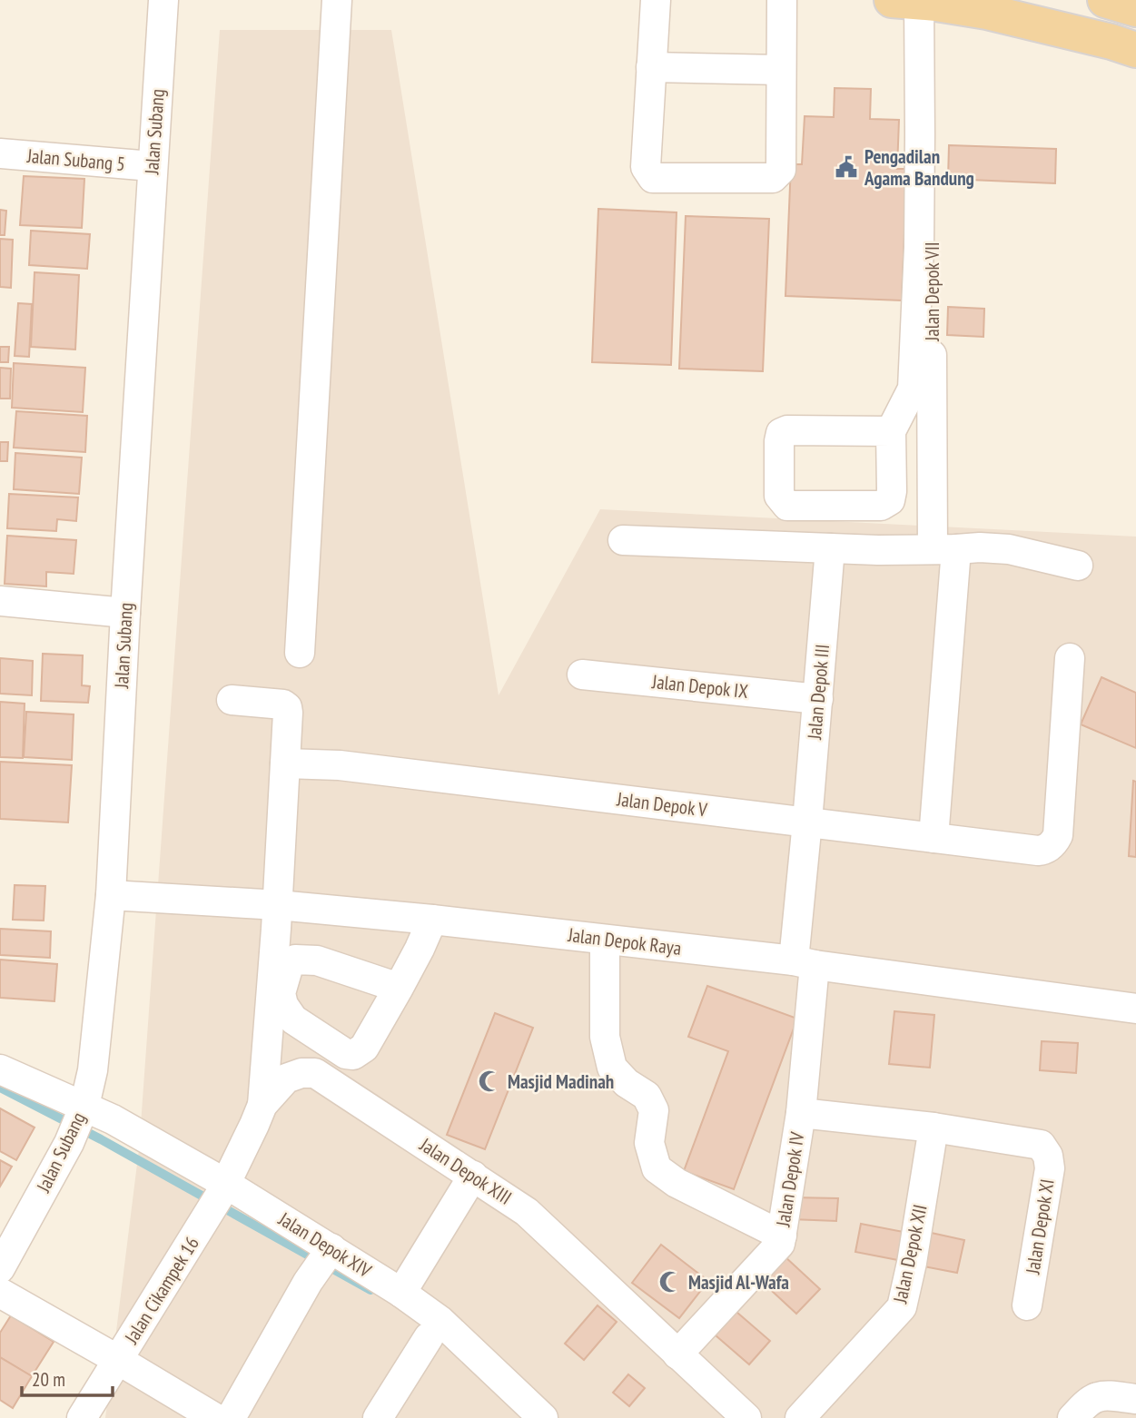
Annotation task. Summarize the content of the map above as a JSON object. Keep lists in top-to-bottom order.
{
  "streets": {
    "street": [
      "Jalan Subang",
      "Jalan Subang 5",
      "Jalan Depok VII",
      "Jalan Depok IX",
      "Jalan Depok III",
      "Jalan Depok V",
      "Jalan Depok Raya",
      "Jalan Depok XIII",
      "Jalan Depok IV",
      "Jalan Depok XI",
      "Jalan Depok XIV",
      "Jalan Depok XII",
      "Jalan Cikampek 16"
    ]
  },
  "crossings": [
    ["Jalan Subang", "Jalan Subang 5"],
    ["Jalan Subang", "Jalan Depok Raya"],
    ["Jalan Subang", "Jalan Depok XIV"],
    ["Jalan Depok VII", "Jalan Depok V"],
    ["Jalan Depok IX", "Jalan Depok III"],
    ["Jalan Depok III", "Jalan Depok V"],
    ["Jalan Depok III", "Jalan Depok Raya"],
    ["Jalan Depok III", "Jalan Depok IV"],
    ["Jalan Depok Raya", "Jalan Depok IV"],
    ["Jalan Depok XIII", "Jalan Depok IV"],
    ["Jalan Depok XIII", "Jalan Depok XIV"],
    ["Jalan Depok XIII", "Jalan Cikampek 16"],
    ["Jalan Depok XI", "Jalan Depok XII"],
    ["Jalan Depok XIV", "Jalan Cikampek 16"]
  ],
  "places": {
    "public building": ["Pengadilan Agama Bandung"],
    "mosque": ["Masjid Madinah", "Masjid Al-Wafa"]
  },
  "scale_bar": "20 m"
}
